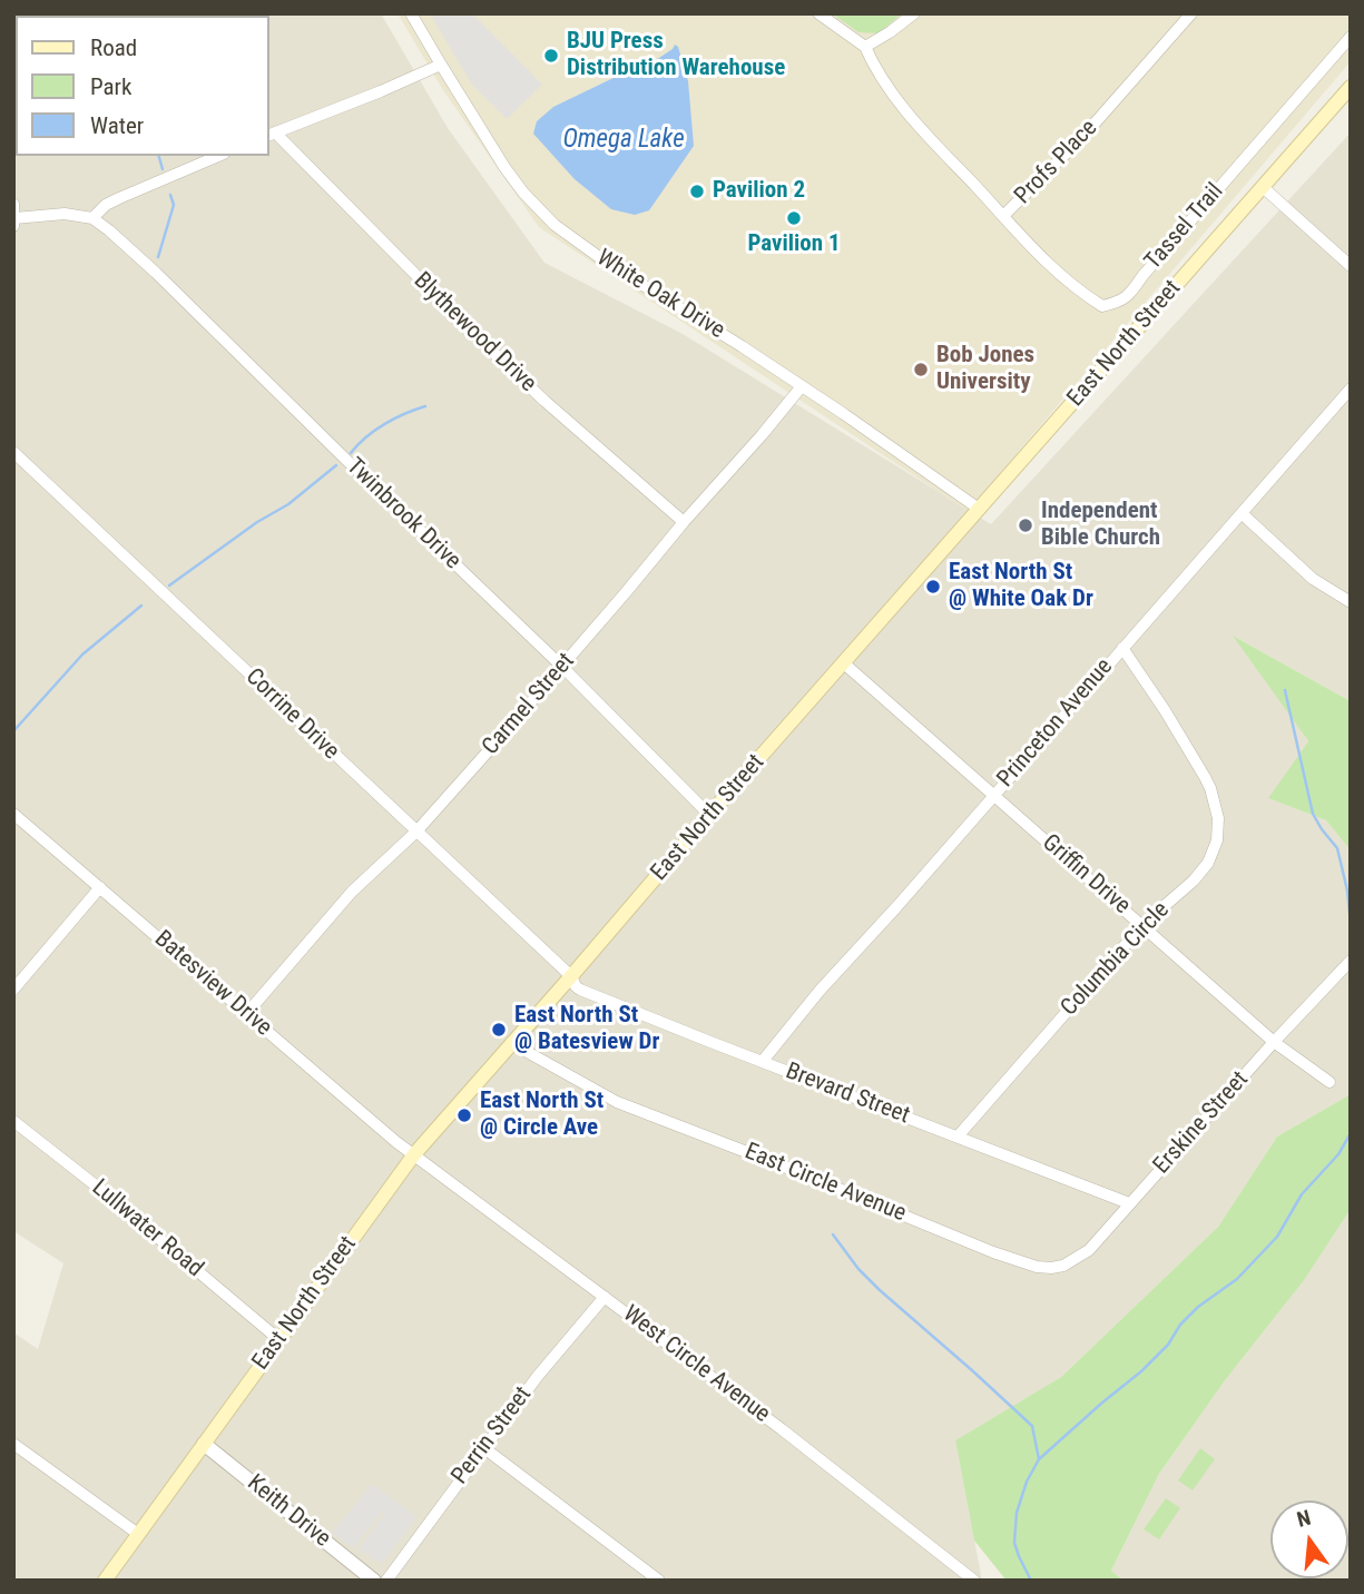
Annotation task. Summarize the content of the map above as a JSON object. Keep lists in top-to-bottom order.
{
  "streets": {
    "main road": ["East North Street"],
    "street": [
      "Profs Place",
      "Tassel Trail",
      "White Oak Drive",
      "Blythewood Drive",
      "Twinbrook Drive",
      "Carmel Street",
      "Corrine Drive",
      "Princeton Avenue",
      "Griffin Drive",
      "Columbia Circle",
      "Batesview Drive",
      "Brevard Street",
      "Erskine Street",
      "East Circle Avenue",
      "Lullwater Road",
      "West Circle Avenue",
      "Perrin Street",
      "Keith Drive"
    ]
  },
  "crossings": [
    ["Profs Place", "Tassel Trail"],
    ["White Oak Drive", "East North Street"],
    ["White Oak Drive", "Carmel Street"],
    ["Blythewood Drive", "Carmel Street"],
    ["East North Street", "Twinbrook Drive"],
    ["East North Street", "Corrine Drive"],
    ["East North Street", "Griffin Drive"],
    ["East North Street", "Batesview Drive"],
    ["East North Street", "Brevard Street"],
    ["East North Street", "East Circle Avenue"],
    ["East North Street", "Lullwater Road"],
    ["East North Street", "West Circle Avenue"],
    ["East North Street", "Keith Drive"],
    ["Twinbrook Drive", "Carmel Street"],
    ["Carmel Street", "Corrine Drive"],
    ["Carmel Street", "Batesview Drive"],
    ["Corrine Drive", "Brevard Street"],
    ["Princeton Avenue", "Griffin Drive"],
    ["Princeton Avenue", "Columbia Circle"],
    ["Princeton Avenue", "Brevard Street"],
    ["Griffin Drive", "Columbia Circle"],
    ["Griffin Drive", "Erskine Street"],
    ["Columbia Circle", "Brevard Street"],
    ["Batesview Drive", "West Circle Avenue"],
    ["Brevard Street", "Erskine Street"],
    ["Brevard Street", "East Circle Avenue"],
    ["Erskine Street", "East Circle Avenue"],
    ["West Circle Avenue", "Perrin Street"]
  ],
  "water": ["Omega Lake"],
  "places": [
    "BJU Press Distribution Warehouse",
    "Pavilion 2",
    "Pavilion 1",
    "Bob Jones University",
    "Independent Bible Church",
    "East North St @ White Oak Dr",
    "East North St @ Batesview Dr",
    "East North St @ Circle Ave"
  ],
  "legend": ["Road", "Park", "Water"],
  "north": "top"
}
